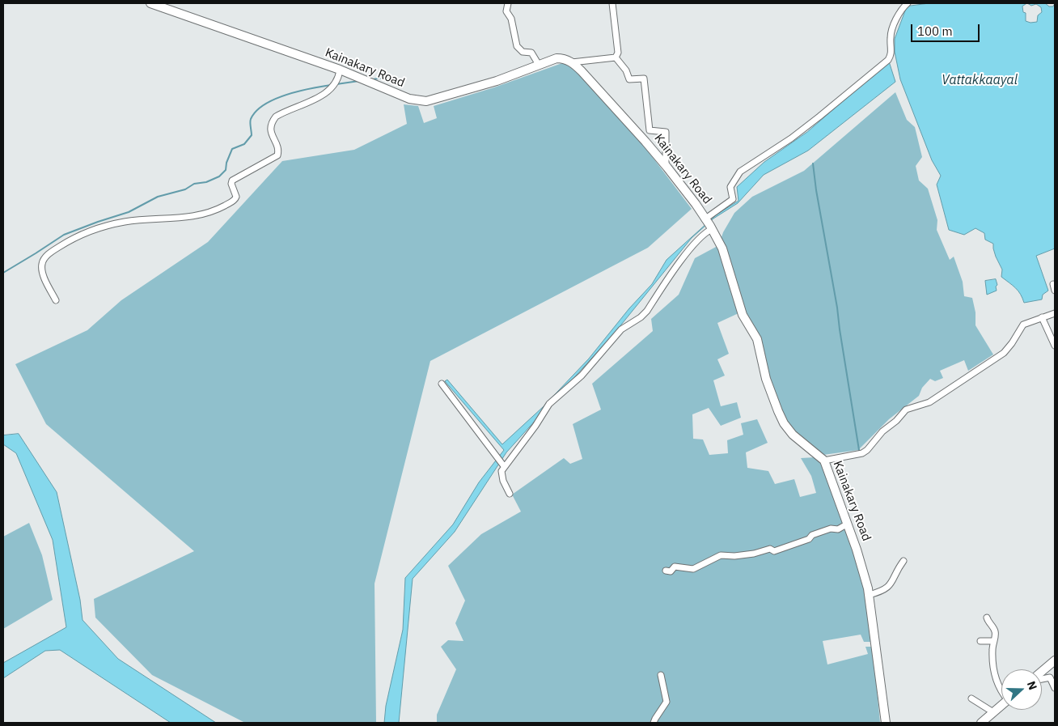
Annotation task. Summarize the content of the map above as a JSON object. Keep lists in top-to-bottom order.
{
  "streets": {
    "main road": ["Kainakary Road"]
  },
  "water": ["Vattakkaayal"],
  "scale_bar": "100 m",
  "north": "right"
}
